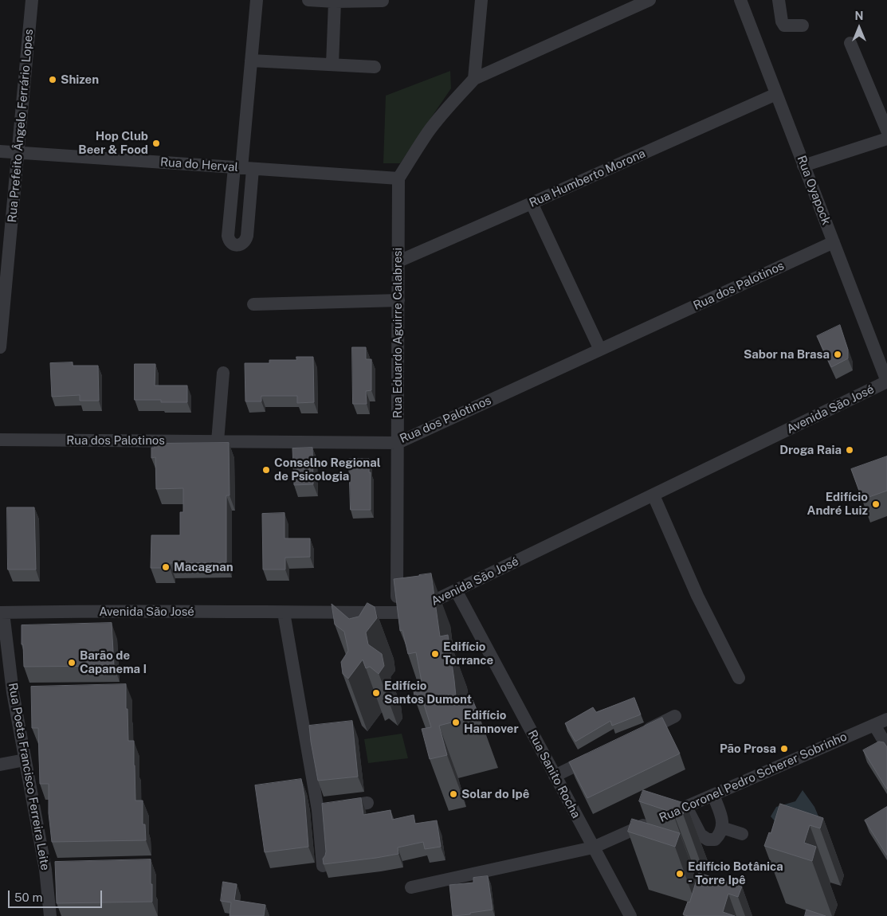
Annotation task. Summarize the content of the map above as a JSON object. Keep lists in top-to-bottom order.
{
  "streets": {
    "street": [
      "Rua Prefeito Ângelo Ferrário Lopes",
      "Rua do Herval",
      "Rua Humberto Morona",
      "Rua Oyapock",
      "Rua dos Palotinos",
      "Rua Eduardo Aguirre Calabresi",
      "Avenida São José",
      "Rua Sanito Rocha",
      "Rua Poeta Francisco Ferreira Leite",
      "Rua Coronel Pedro Scherer Sobrinho"
    ]
  },
  "crossings": [
    ["Rua Prefeito Ângelo Ferrário Lopes", "Rua do Herval"],
    ["Rua do Herval", "Rua Eduardo Aguirre Calabresi"],
    ["Rua Humberto Morona", "Rua Oyapock"],
    ["Rua Humberto Morona", "Rua Eduardo Aguirre Calabresi"],
    ["Rua Oyapock", "Rua dos Palotinos"],
    ["Rua Oyapock", "Avenida São José"],
    ["Rua dos Palotinos", "Rua Eduardo Aguirre Calabresi"],
    ["Rua Eduardo Aguirre Calabresi", "Avenida São José"],
    ["Avenida São José", "Rua Sanito Rocha"],
    ["Avenida São José", "Rua Poeta Francisco Ferreira Leite"],
    ["Rua Sanito Rocha", "Rua Coronel Pedro Scherer Sobrinho"]
  ],
  "places": [
    "Shizen",
    "Hop Club Beer & Food",
    "Sabor na Brasa",
    "Droga Raia",
    "Conselho Regional de Psicologia",
    "Edifício André Luiz",
    "Macagnan",
    "Edifício Torrance",
    "Barão de Capanema I",
    "Edifício Santos Dumont",
    "Edifício Hannover",
    "Pão Prosa",
    "Solar do Ipê",
    "Edifício Botânica - Torre Ipê"
  ],
  "scale_bar": "50 m",
  "north": "top"
}
